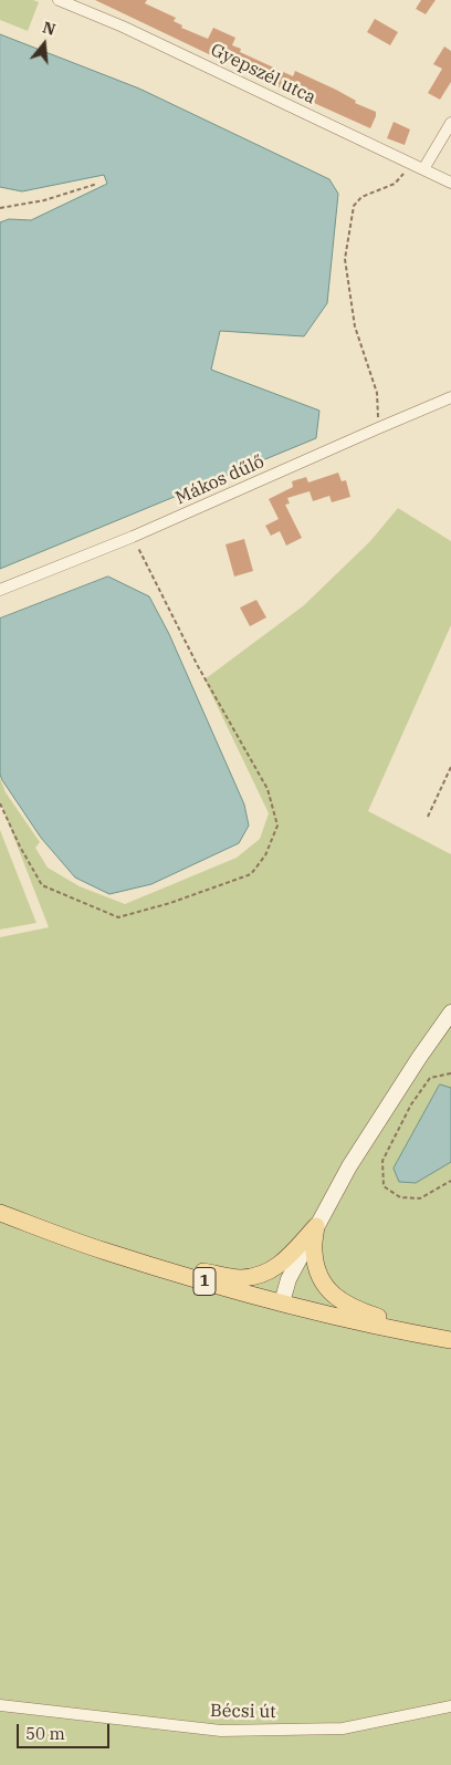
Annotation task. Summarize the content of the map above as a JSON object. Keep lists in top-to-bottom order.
{
  "streets": {
    "main road": ["1"],
    "street": ["Gyepszél utca", "Mákos dűlő", "Bécsi út"]
  },
  "scale_bar": "50 m",
  "north": "top"
}
